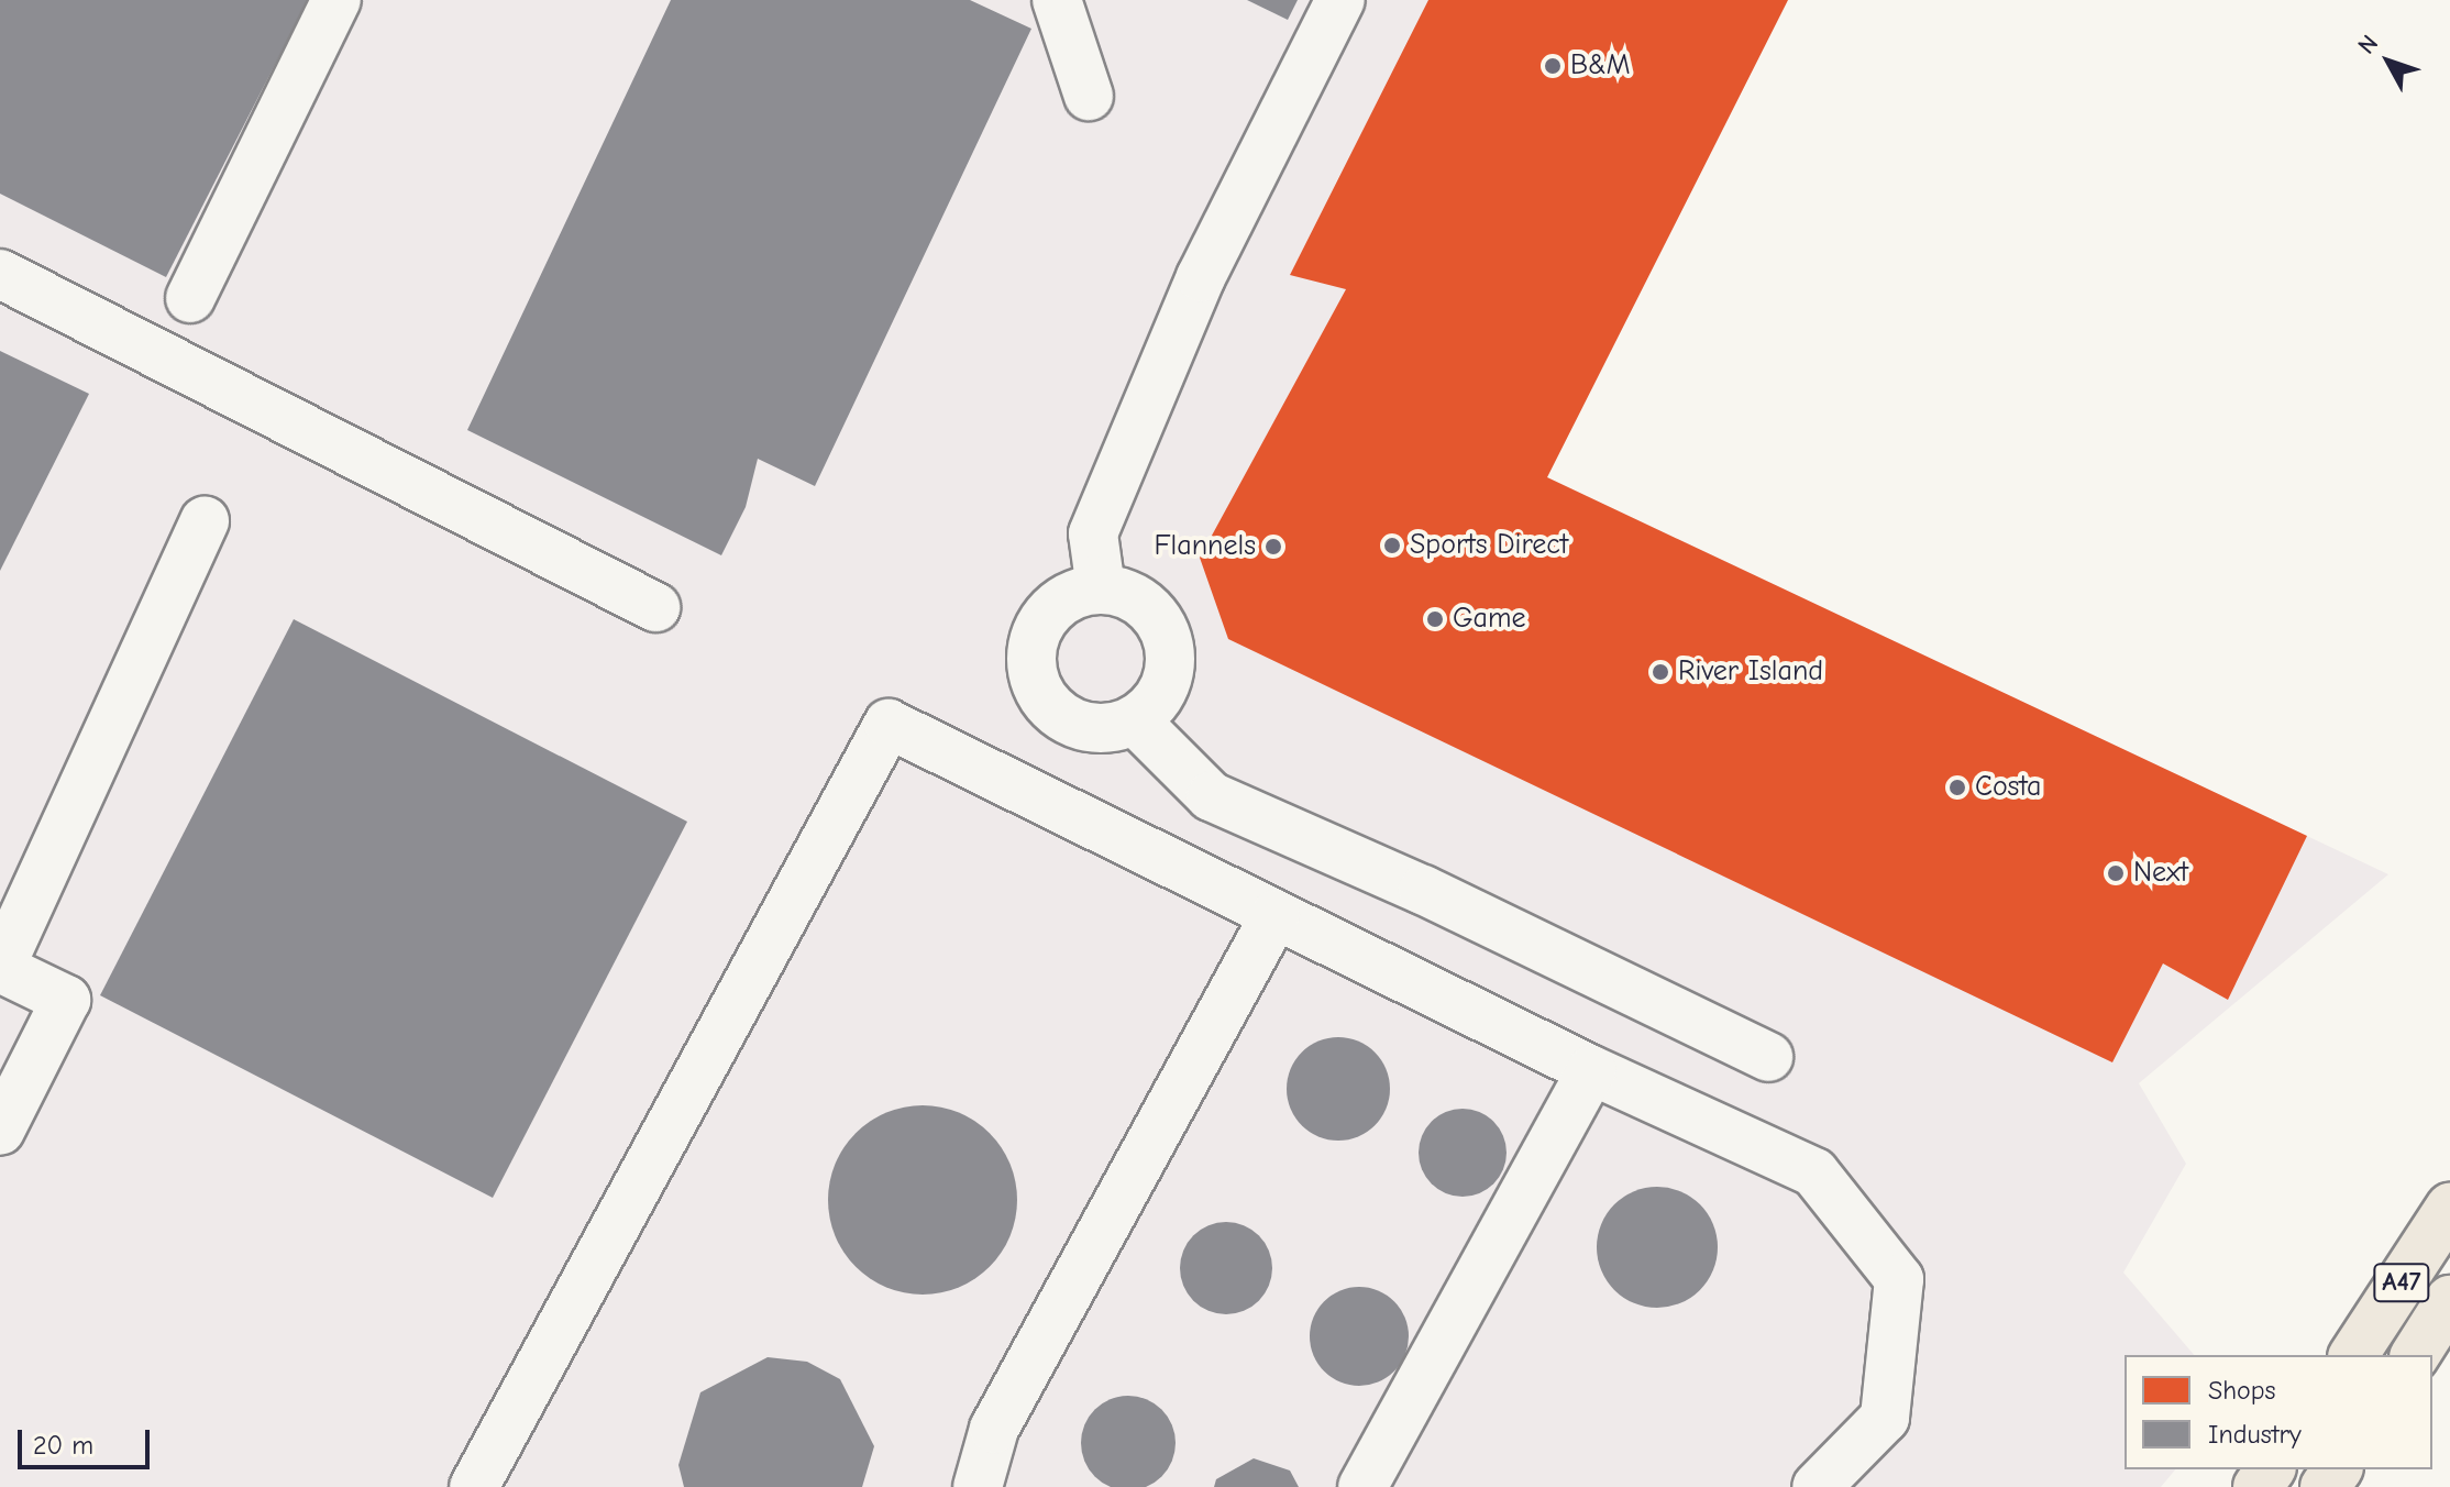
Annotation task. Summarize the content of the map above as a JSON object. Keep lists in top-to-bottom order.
{
  "streets": {
    "main road": ["A47"]
  },
  "places": [
    "B&M",
    "Sports Direct",
    "Flannels",
    "Game",
    "River Island",
    "Costa",
    "Next"
  ],
  "legend": ["Shops", "Industry"],
  "scale_bar": "20 m",
  "north": "top left"
}
